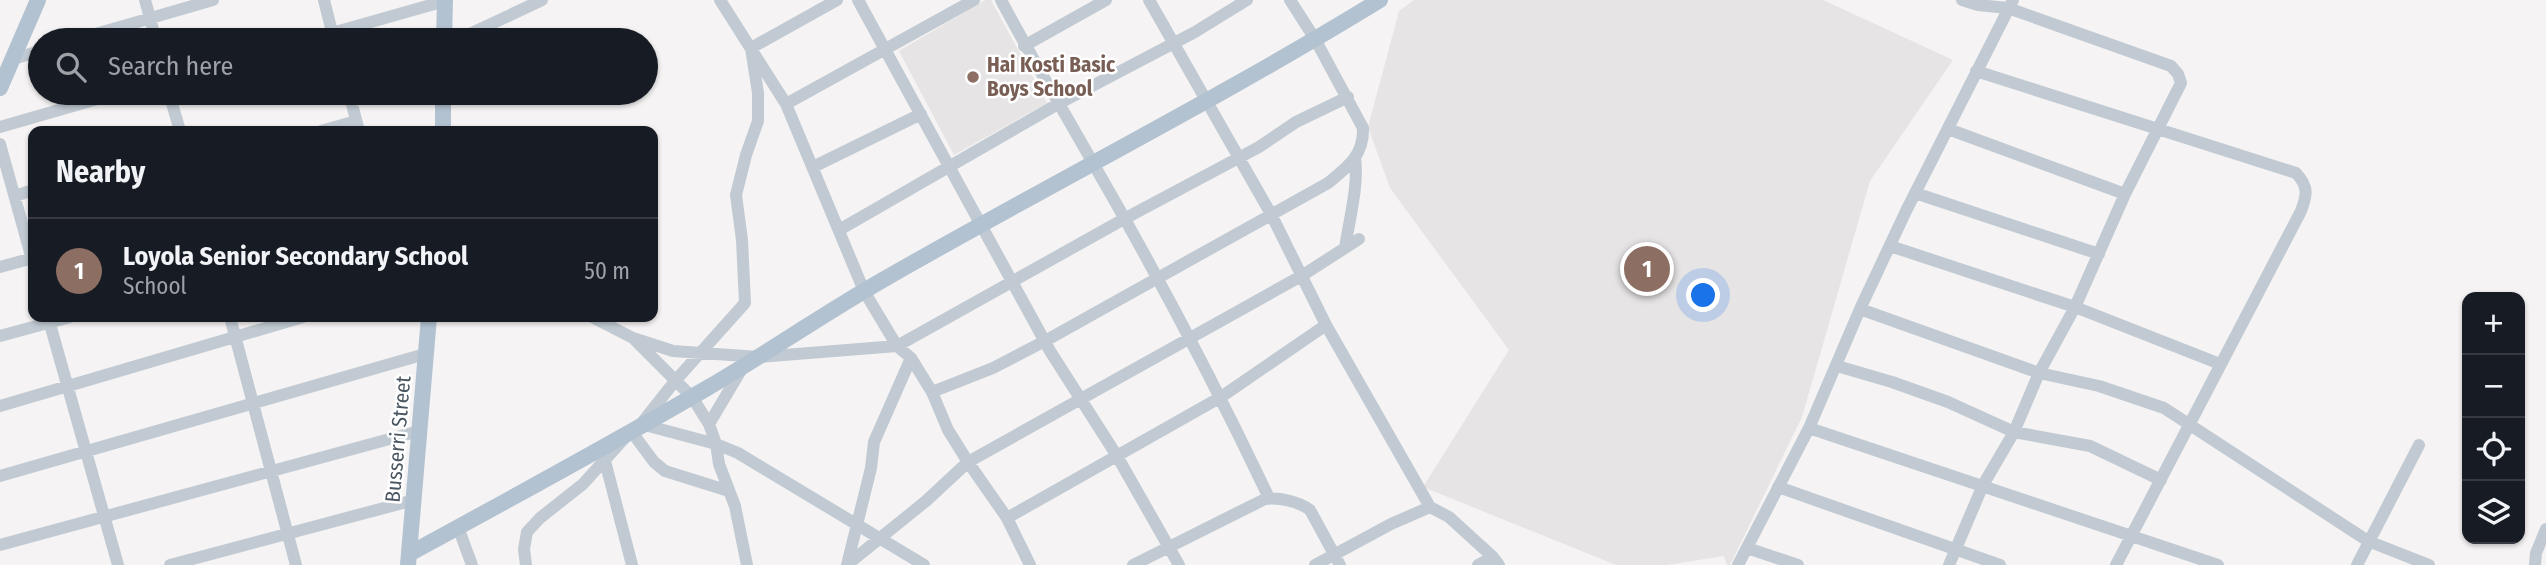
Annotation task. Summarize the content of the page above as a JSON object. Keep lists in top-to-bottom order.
{
  "streets": {
    "main road": ["Busserri Street"]
  },
  "places": ["Hai Kosti Basic Boys School"],
  "page": {
    "search": "Search here",
    "heading": "Nearby",
    "list": [
      {
        "mark": "1",
        "name": "Loyola Senior Secondary School",
        "note": "School",
        "value": "50 m"
      }
    ],
    "pins": "1",
    "map_buttons": ["+", "−"]
  }
}
